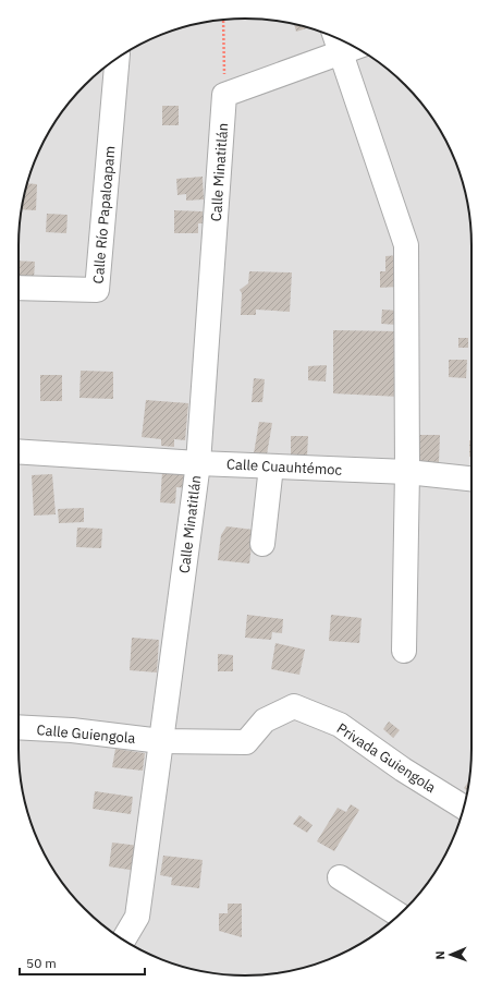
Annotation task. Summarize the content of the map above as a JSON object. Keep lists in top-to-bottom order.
{
  "streets": {
    "street": [
      "Calle Minatitlán",
      "Calle Río Papaloapam",
      "Calle Cuauhtémoc",
      "Calle Guiengola",
      "Privada Guiengola"
    ]
  },
  "crossings": [
    ["Calle Minatitlán", "Calle Cuauhtémoc"],
    ["Calle Minatitlán", "Calle Guiengola"],
    ["Calle Minatitlán", "Privada Guiengola"],
    ["Calle Guiengola", "Privada Guiengola"]
  ],
  "scale_bar": "50 m",
  "north": "left"
}
